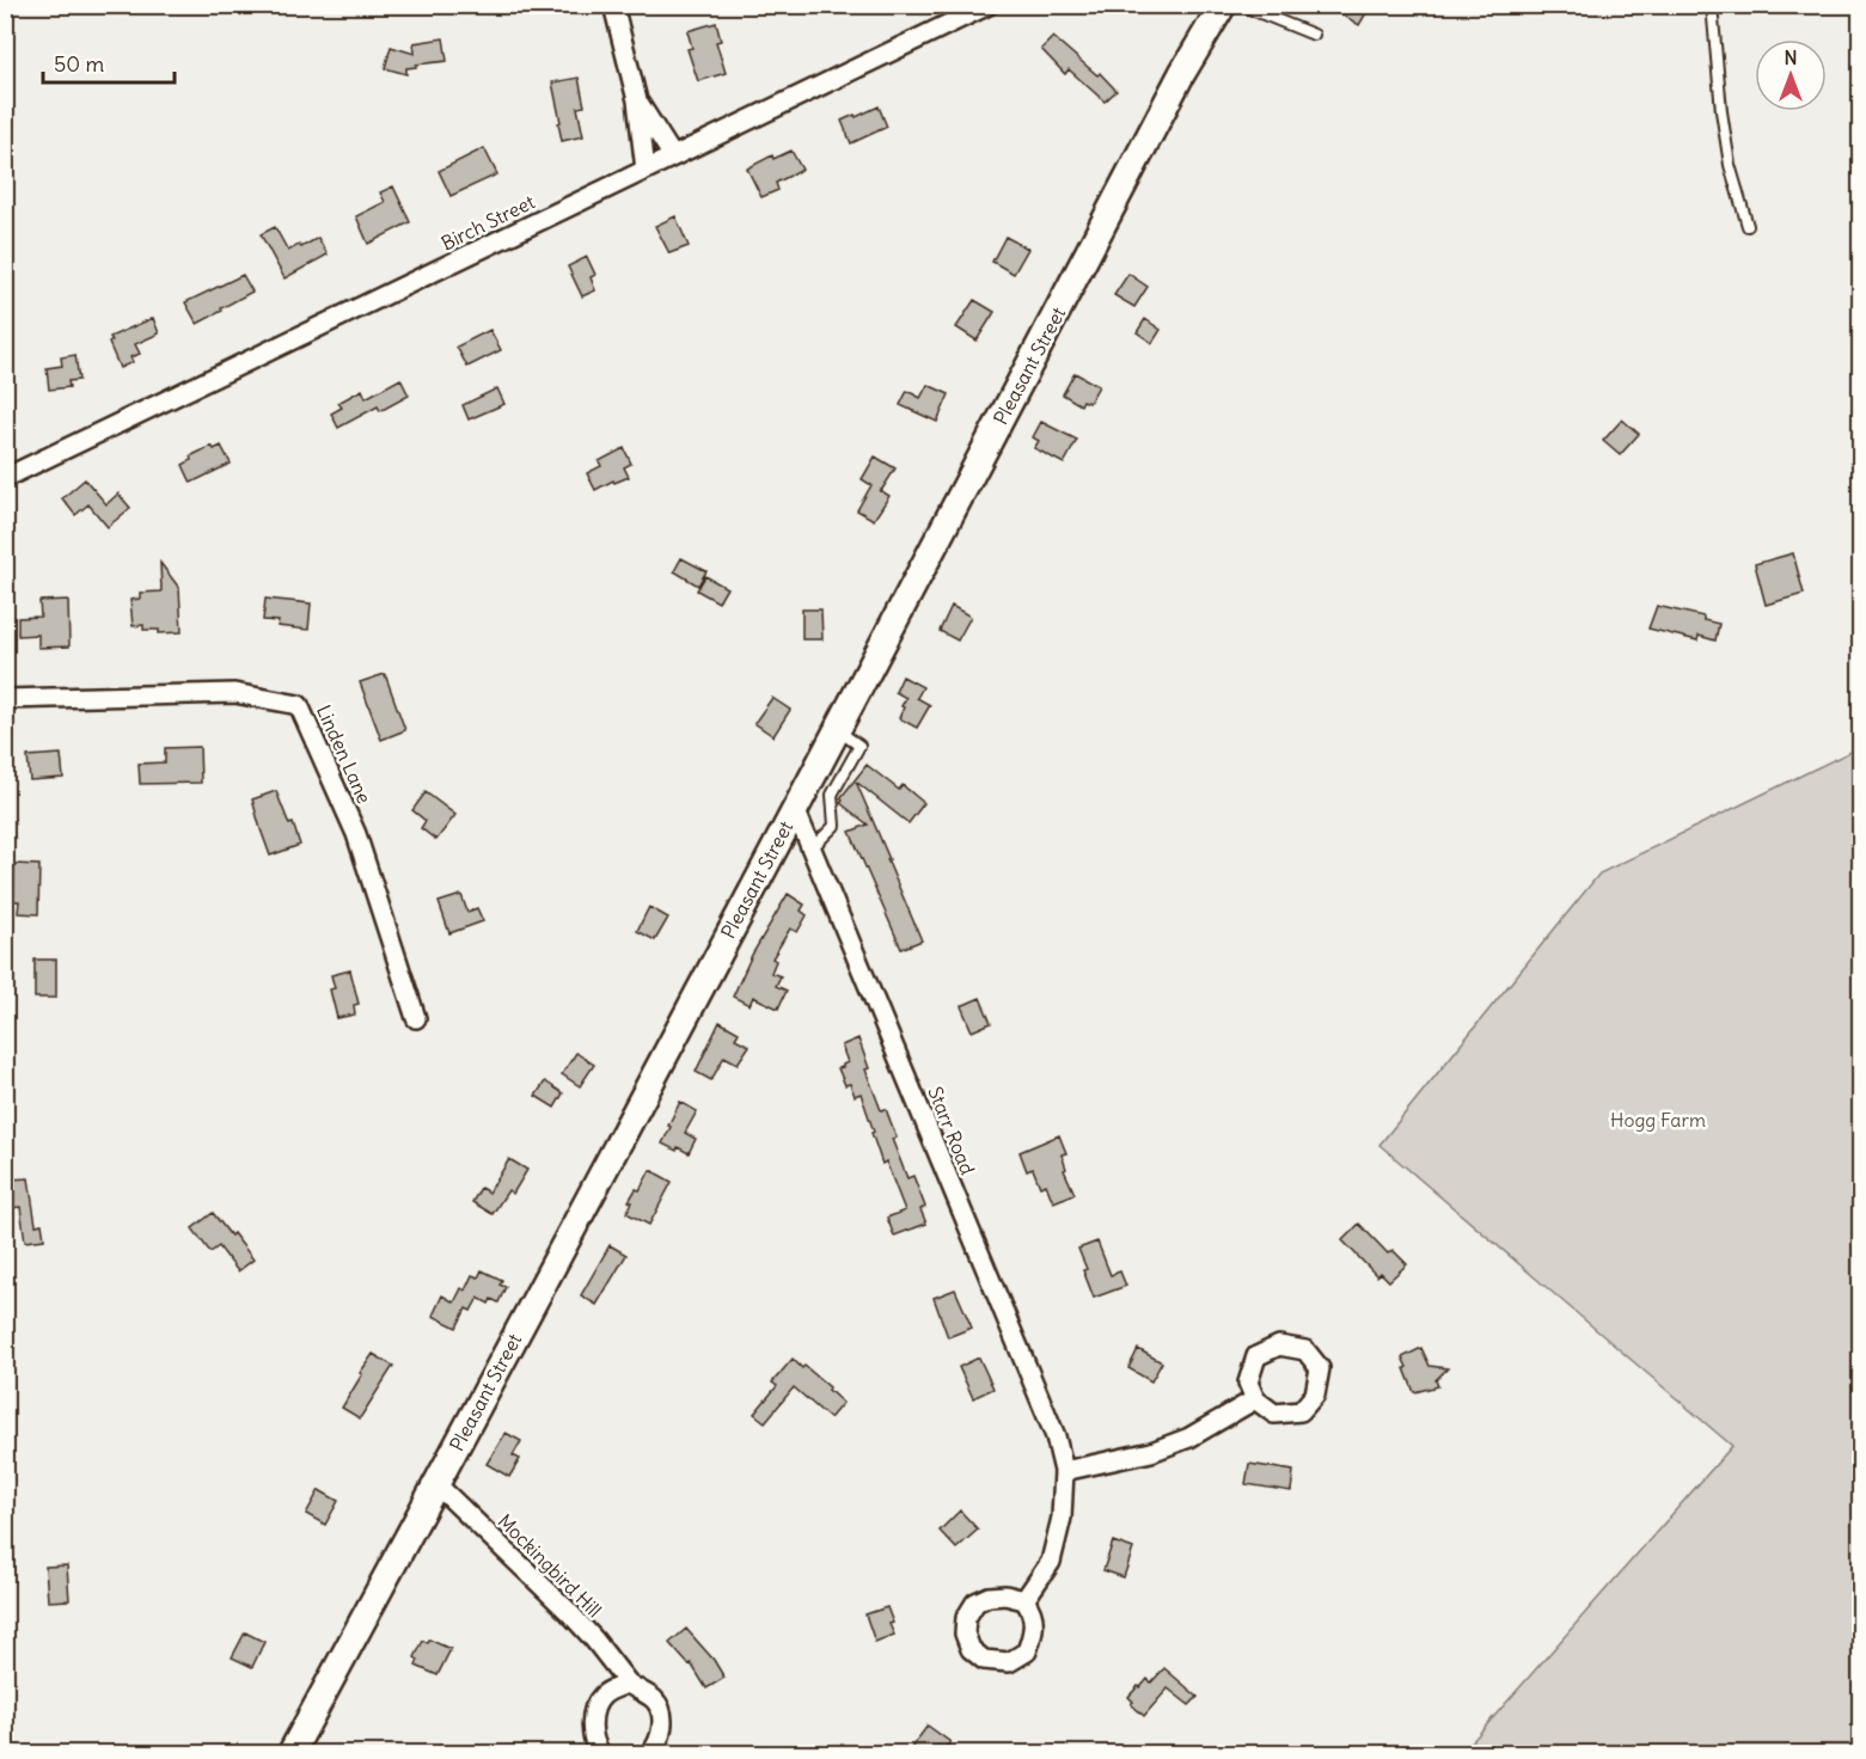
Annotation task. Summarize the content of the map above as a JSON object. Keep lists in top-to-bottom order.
{
  "streets": {
    "main road": ["Pleasant Street"],
    "street": [
      "Birch Street",
      "Linden Lane",
      "Starr Road",
      "Mockingbird Hill"
    ]
  },
  "crossings": [
    ["Pleasant Street", "Starr Road"],
    ["Pleasant Street", "Mockingbird Hill"]
  ],
  "parks": ["Hogg Farm"],
  "scale_bar": "50 m",
  "north": "top"
}
